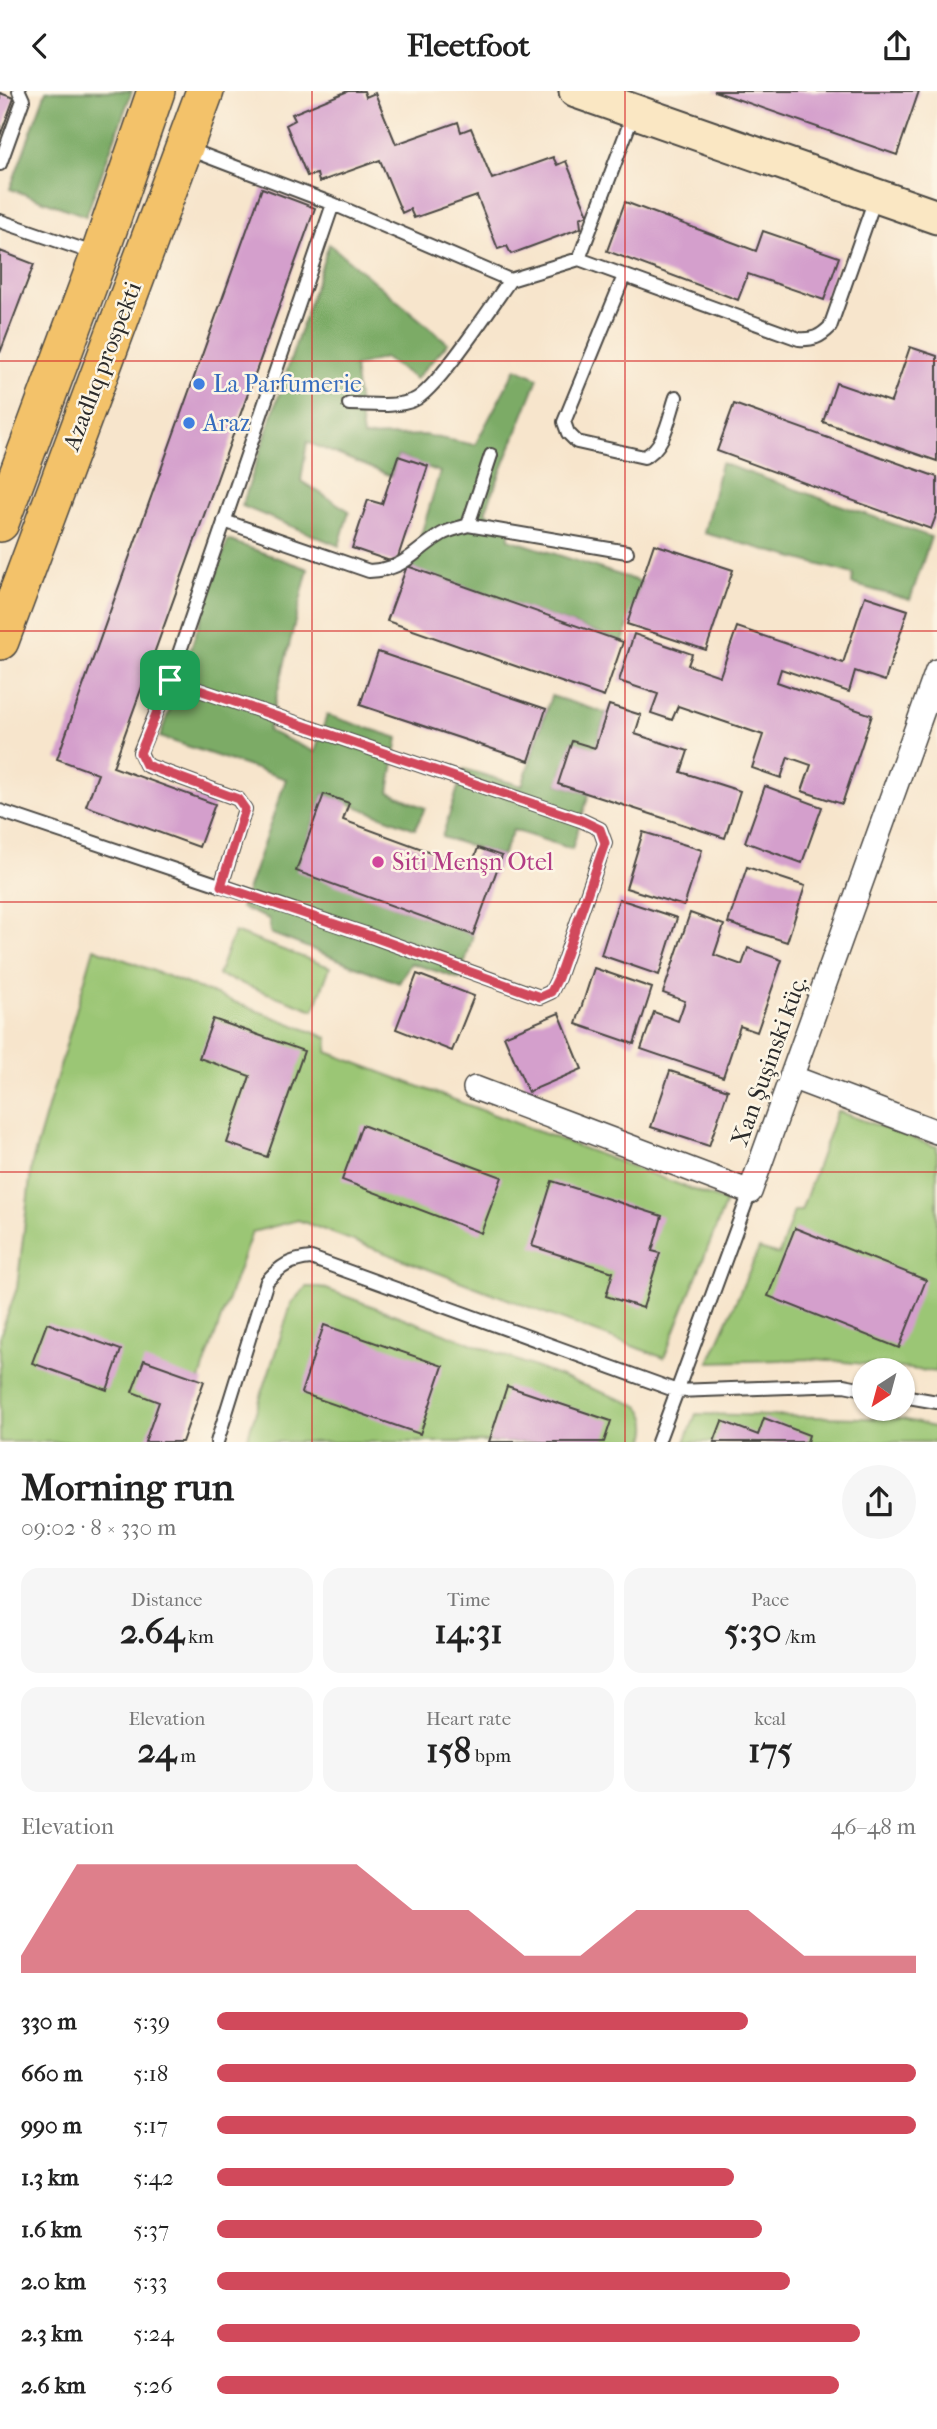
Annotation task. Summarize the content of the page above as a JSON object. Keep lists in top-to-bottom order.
{
  "streets": {
    "main road": ["Azadlıq prospekti"],
    "street": ["Xan Şuşinski küç."]
  },
  "places": ["La Parfumerie", "Araz", "Siti Menşn Otel"],
  "north": "bottom left",
  "page": {
    "header": "Fleetfoot",
    "heading": ["Morning run", "09:02 · 8 × 330 m"],
    "stats": [
      ["Distance", "2.64 km"],
      ["Time", "14:31"],
      ["Pace", "5:30 /km"],
      ["Elevation", "24 m"],
      ["Heart rate", "158 bpm"],
      ["kcal", "175"]
    ],
    "chart": ["Elevation", "46–48 m"],
    "list": [
      {
        "name": "330 m",
        "note": "5:39"
      },
      {
        "name": "660 m",
        "note": "5:18"
      },
      {
        "name": "990 m",
        "note": "5:17"
      },
      {
        "name": "1.3 km",
        "note": "5:42"
      },
      {
        "name": "1.6 km",
        "note": "5:37"
      },
      {
        "name": "2.0 km",
        "note": "5:33"
      },
      {
        "name": "2.3 km",
        "note": "5:24"
      },
      {
        "name": "2.6 km",
        "note": "5:26"
      }
    ]
  }
}
